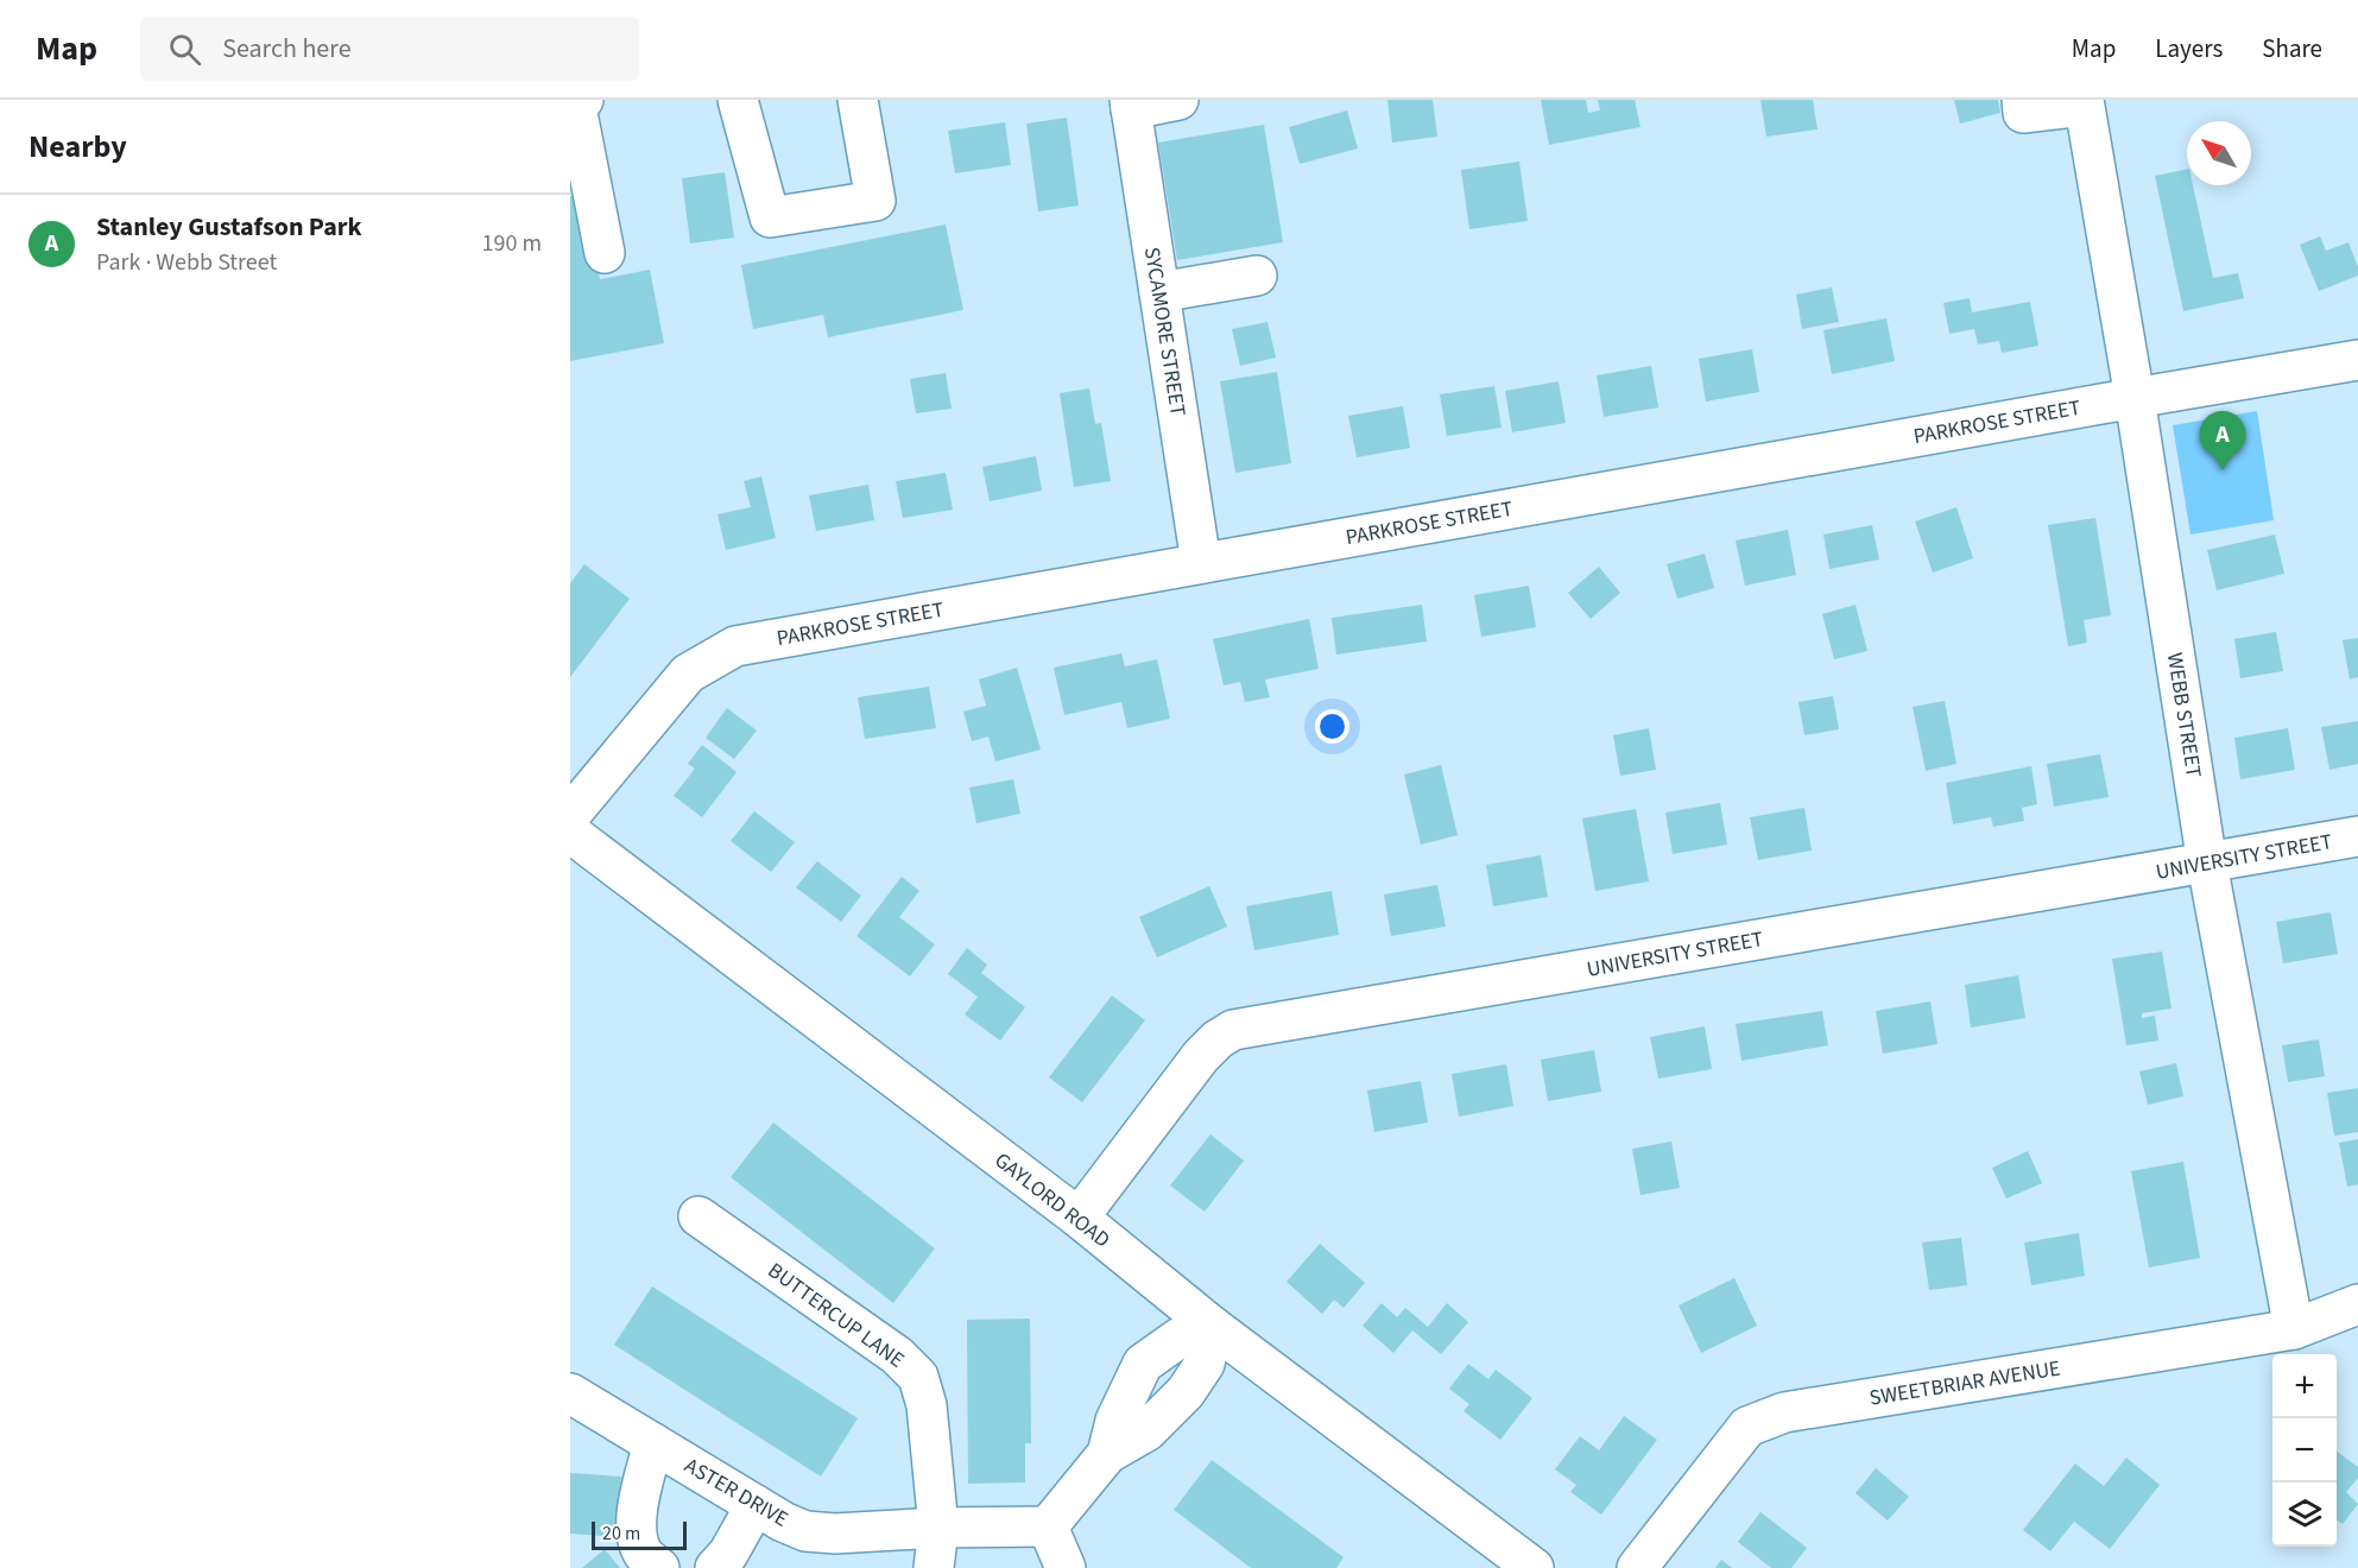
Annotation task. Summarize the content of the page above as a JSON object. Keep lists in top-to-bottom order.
{
  "streets": {
    "street": [
      "SYCAMORE STREET",
      "PARKROSE STREET",
      "WEBB STREET",
      "UNIVERSITY STREET",
      "GAYLORD ROAD",
      "BUTTERCUP LANE",
      "SWEETBRIAR AVENUE",
      "ASTER DRIVE"
    ]
  },
  "crossings": [
    ["SYCAMORE STREET", "PARKROSE STREET"],
    ["PARKROSE STREET", "WEBB STREET"],
    ["WEBB STREET", "UNIVERSITY STREET"],
    ["WEBB STREET", "SWEETBRIAR AVENUE"],
    ["UNIVERSITY STREET", "GAYLORD ROAD"],
    ["BUTTERCUP LANE", "ASTER DRIVE"]
  ],
  "scale_bar": "20 m",
  "north": "top left",
  "page": {
    "header": "Map",
    "search": "Search here",
    "nav": ["Map", "Layers", "Share"],
    "heading": "Nearby",
    "list": [
      {
        "mark": "A",
        "name": "Stanley Gustafson Park",
        "note": "Park · Webb Street",
        "value": "190 m"
      }
    ],
    "pins": "A",
    "map_buttons": ["+", "−"],
    "scale": "20 m"
  }
}
